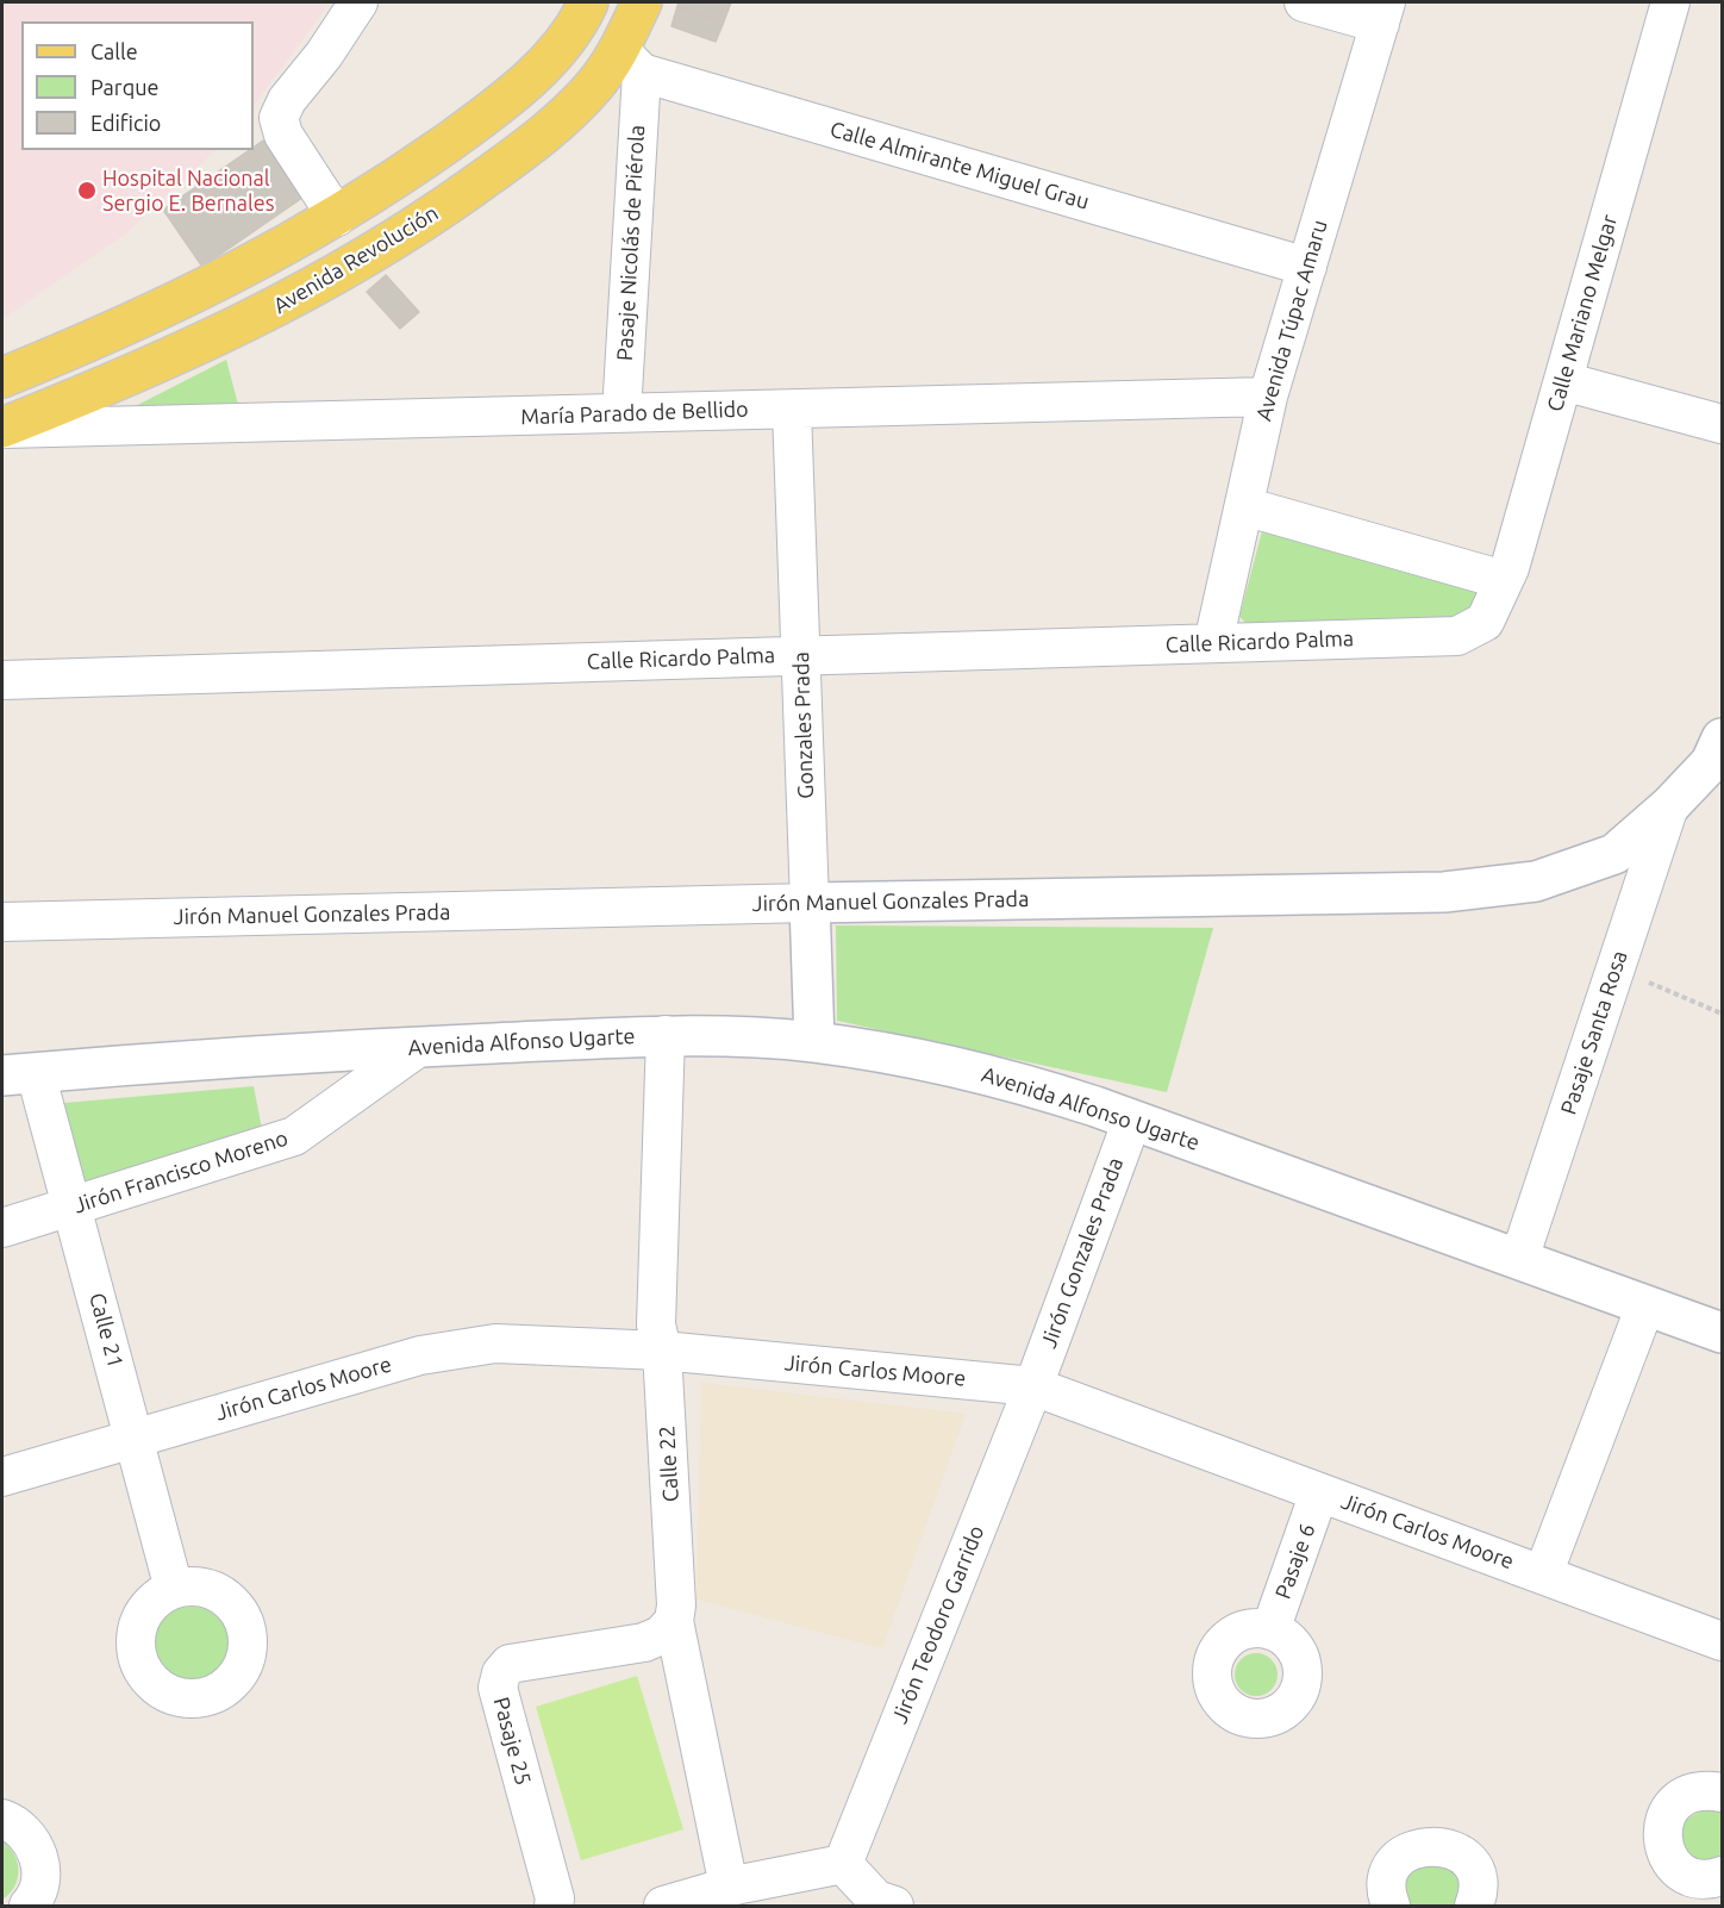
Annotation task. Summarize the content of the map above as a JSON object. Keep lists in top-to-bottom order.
{
  "streets": {
    "main road": ["Avenida Revolución"],
    "street": [
      "Calle Almirante Miguel Grau",
      "Pasaje Nicolás de Piérola",
      "Calle Mariano Melgar",
      "Avenida Túpac Amaru",
      "María Parado de Bellido",
      "Calle Ricardo Palma",
      "Gonzales Prada",
      "Jirón Manuel Gonzales Prada",
      "Pasaje Santa Rosa",
      "Avenida Alfonso Ugarte",
      "Jirón Francisco Moreno",
      "Jirón Gonzales Prada",
      "Calle 21",
      "Jirón Carlos Moore",
      "Calle 22",
      "Pasaje 6",
      "Jirón Teodoro Garrido",
      "Pasaje 25"
    ]
  },
  "crossings": [
    ["Calle Almirante Miguel Grau", "Pasaje Nicolás de Piérola"],
    ["Calle Almirante Miguel Grau", "Avenida Revolución"],
    ["Calle Almirante Miguel Grau", "Avenida Túpac Amaru"],
    ["Pasaje Nicolás de Piérola", "Avenida Revolución"],
    ["Pasaje Nicolás de Piérola", "María Parado de Bellido"],
    ["Avenida Revolución", "María Parado de Bellido"],
    ["Calle Mariano Melgar", "Calle Ricardo Palma"],
    ["Avenida Túpac Amaru", "María Parado de Bellido"],
    ["Avenida Túpac Amaru", "Calle Ricardo Palma"],
    ["María Parado de Bellido", "Gonzales Prada"],
    ["Calle Ricardo Palma", "Gonzales Prada"],
    ["Gonzales Prada", "Jirón Manuel Gonzales Prada"],
    ["Gonzales Prada", "Avenida Alfonso Ugarte"],
    ["Jirón Manuel Gonzales Prada", "Pasaje Santa Rosa"],
    ["Pasaje Santa Rosa", "Avenida Alfonso Ugarte"],
    ["Avenida Alfonso Ugarte", "Jirón Francisco Moreno"],
    ["Avenida Alfonso Ugarte", "Jirón Gonzales Prada"],
    ["Avenida Alfonso Ugarte", "Calle 21"],
    ["Avenida Alfonso Ugarte", "Calle 22"],
    ["Jirón Francisco Moreno", "Calle 21"],
    ["Jirón Gonzales Prada", "Jirón Carlos Moore"],
    ["Jirón Gonzales Prada", "Jirón Teodoro Garrido"],
    ["Calle 21", "Jirón Carlos Moore"],
    ["Jirón Carlos Moore", "Calle 22"],
    ["Jirón Carlos Moore", "Pasaje 6"],
    ["Jirón Carlos Moore", "Jirón Teodoro Garrido"],
    ["Calle 22", "Pasaje 25"]
  ],
  "places": ["Hospital Nacional Sergio E. Bernales"],
  "legend": ["Calle", "Parque", "Edificio"]
}
